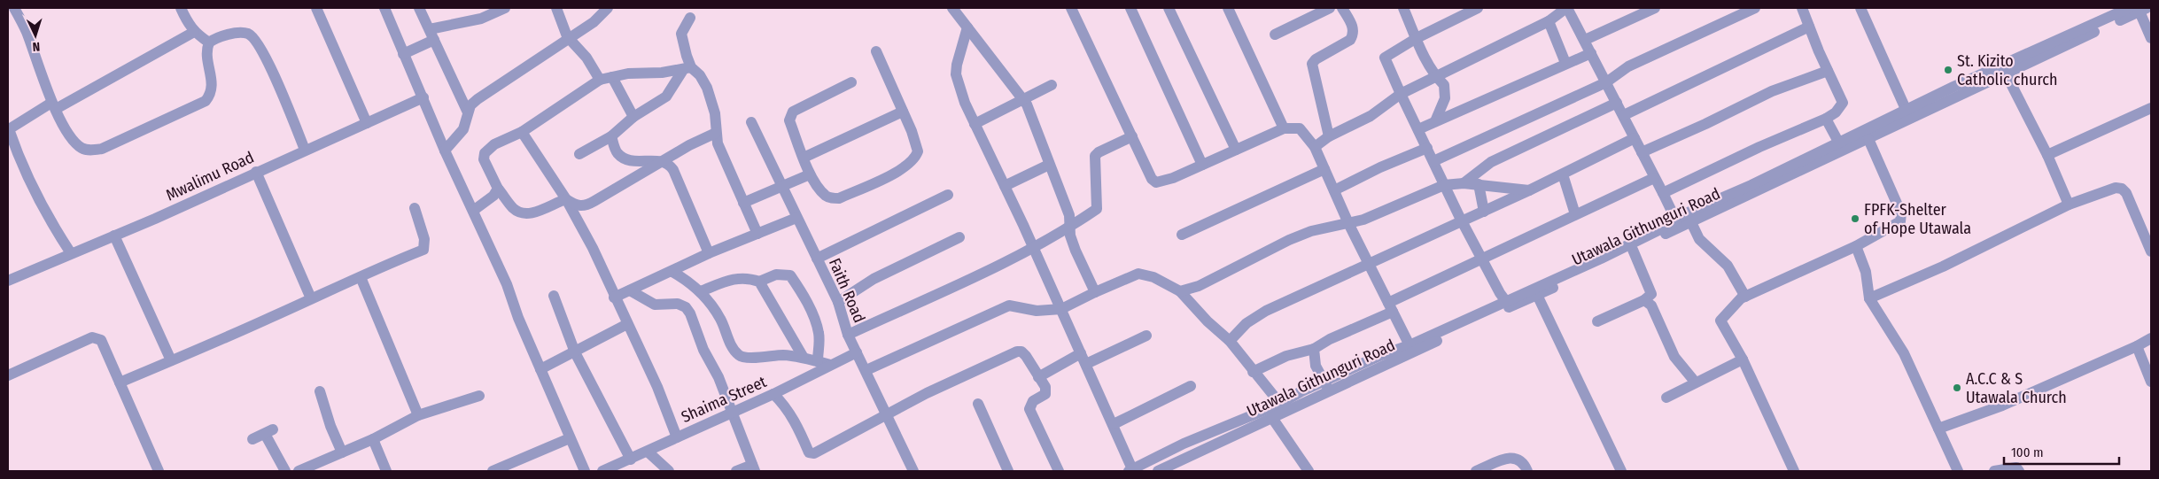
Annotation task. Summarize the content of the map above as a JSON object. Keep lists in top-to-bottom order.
{
  "streets": {
    "street": [
      "Mwalimu Road",
      "Utawala Githunguri Road",
      "Faith Road",
      "Shaima Street"
    ]
  },
  "crossings": [
    ["Faith Road", "Shaima Street"]
  ],
  "places": ["St. Kizito Catholic church", "FPFK-Shelter of Hope Utawala", "A.C.C & S Utawala Church"],
  "scale_bar": "100 m",
  "north": "bottom"
}
